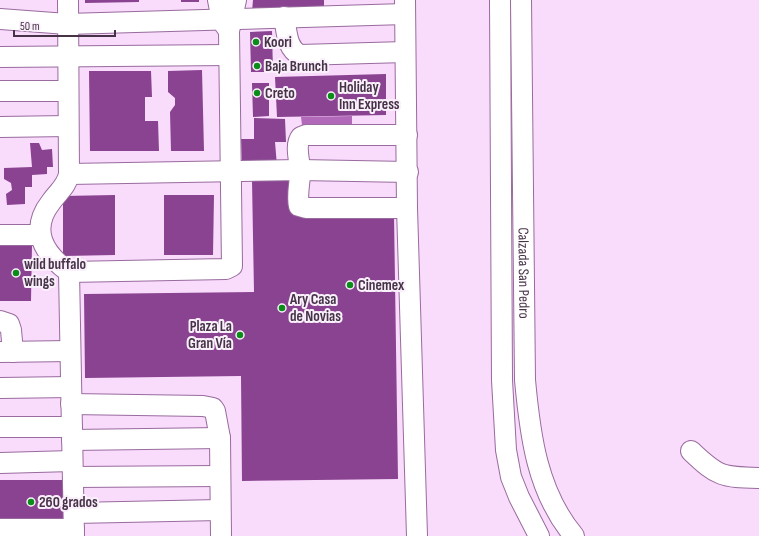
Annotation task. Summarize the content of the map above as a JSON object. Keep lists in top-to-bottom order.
{
  "streets": {
    "street": ["Calzada San Pedro"]
  },
  "places": [
    "Koori",
    "Baja Brunch",
    "Creto",
    "Holiday Inn Express",
    "wild buffalo wings",
    "Cinemex",
    "Ary Casa de Novias",
    "Plaza La Gran Vía",
    "260 grados"
  ],
  "scale_bar": "50 m"
}
